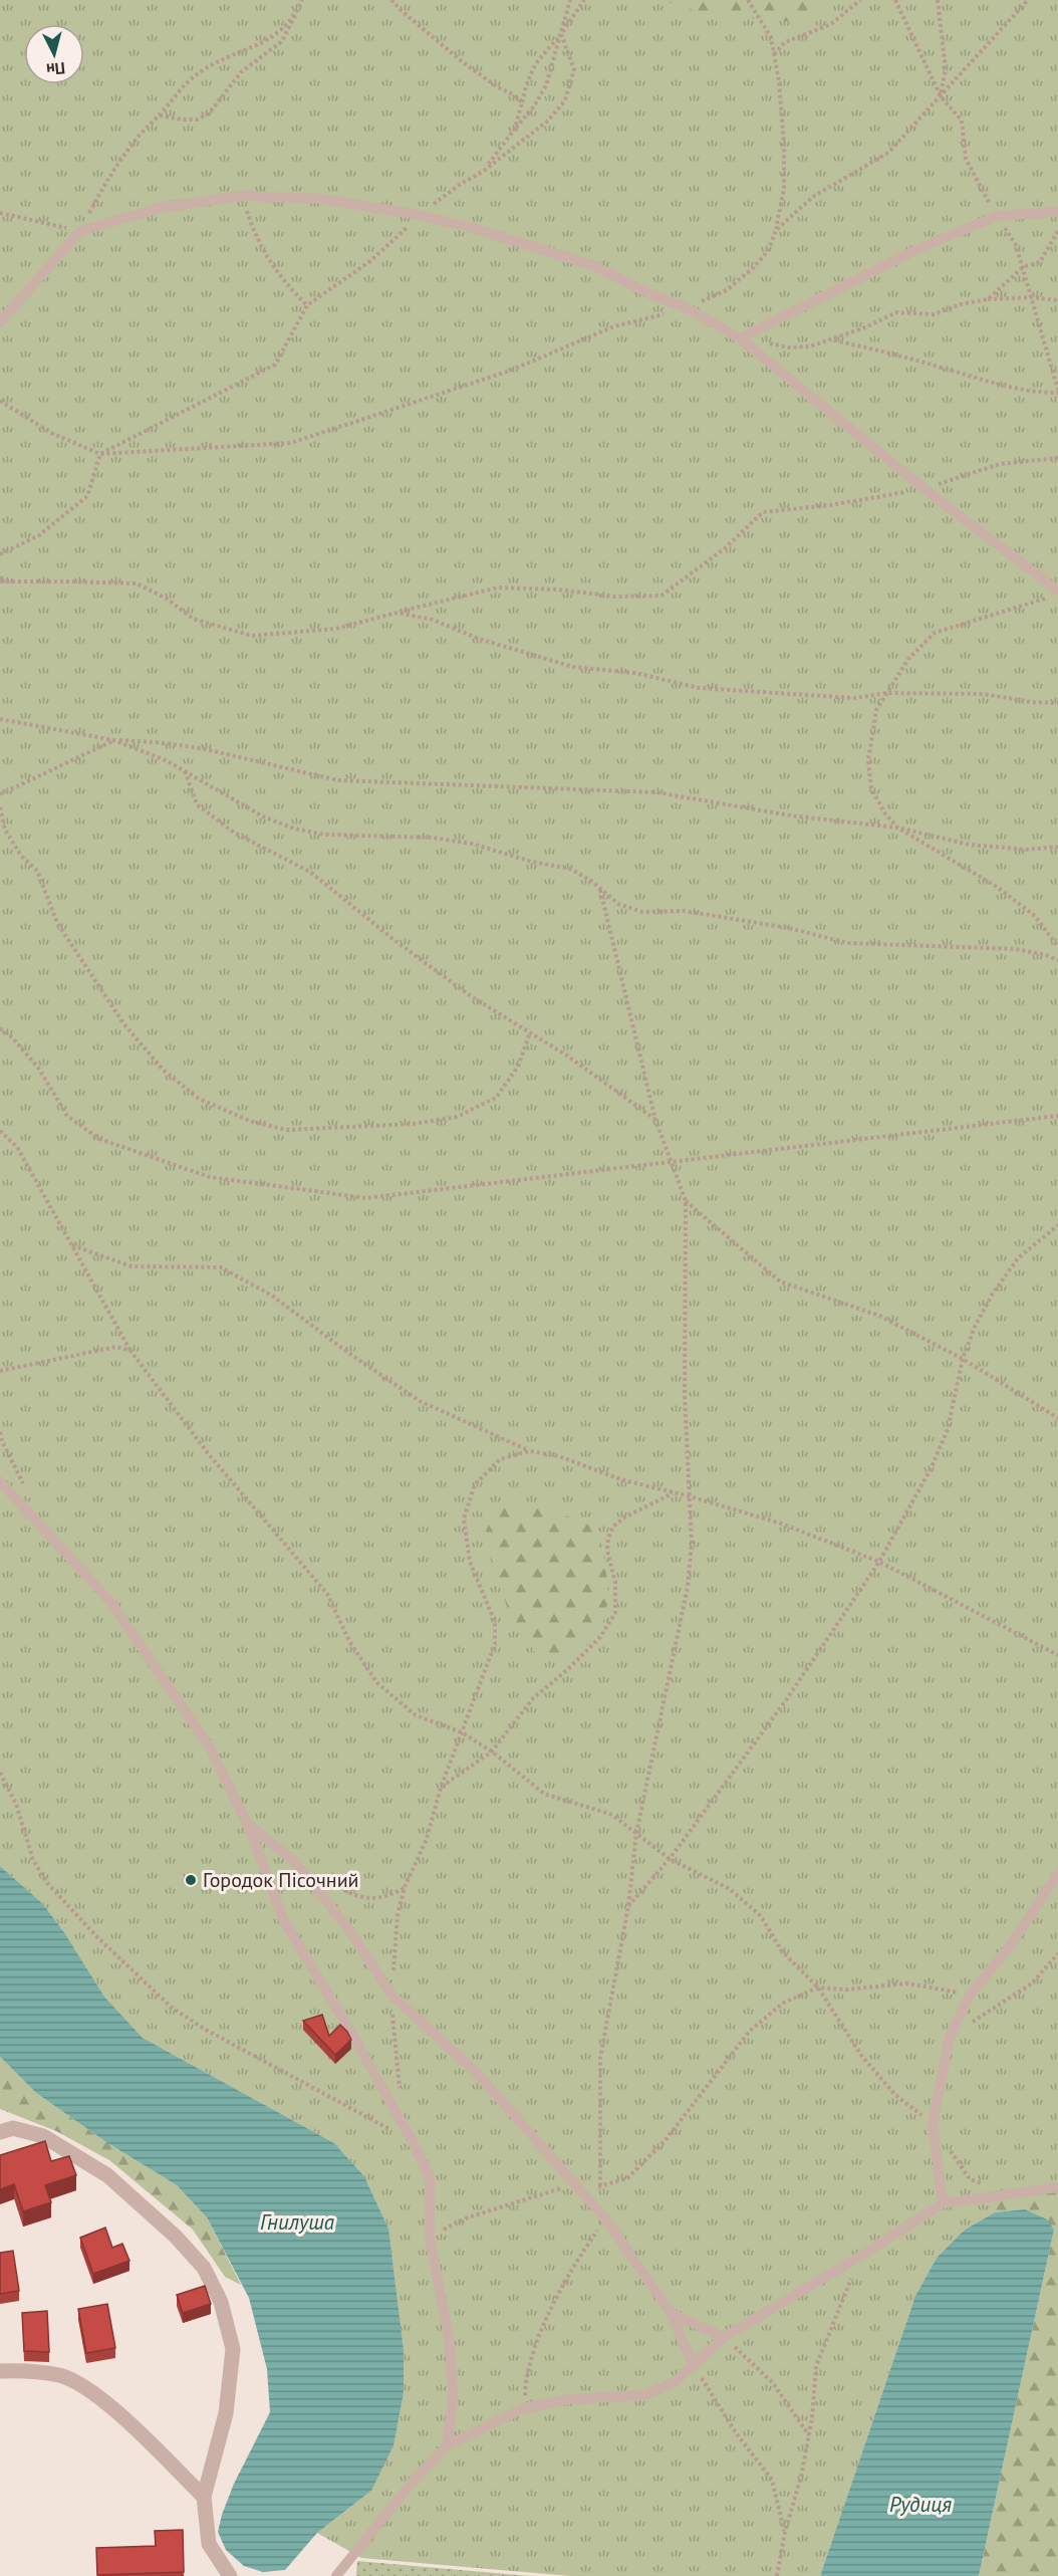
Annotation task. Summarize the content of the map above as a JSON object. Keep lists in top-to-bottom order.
{
  "water": ["Гнилуша", "Рудиця"],
  "places": ["Городок Пісочний"],
  "north": "bottom"
}
